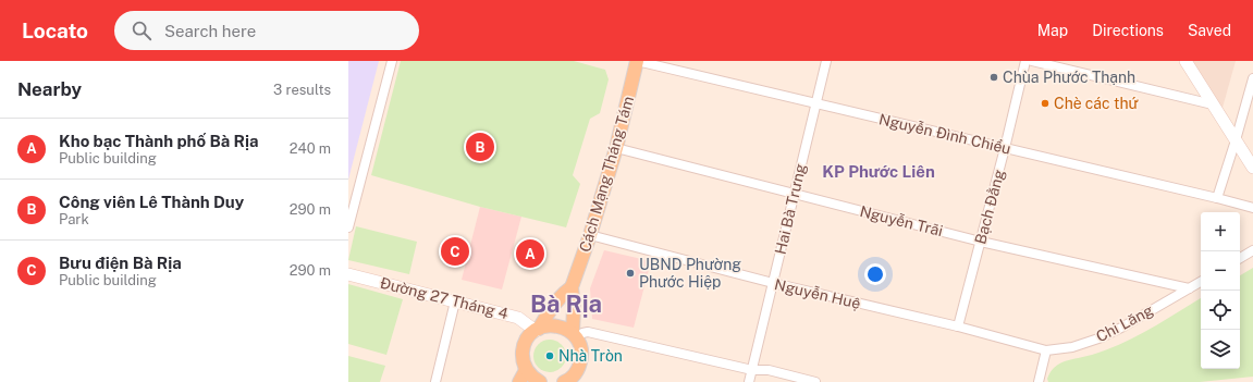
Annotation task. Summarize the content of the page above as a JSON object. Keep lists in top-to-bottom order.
{
  "streets": {
    "main road": ["Cách Mạng Tháng Tám"],
    "street": [
      "Nguyễn Đình Chiểu",
      "Bạch Đằng",
      "Hai Bà Trưng",
      "Nguyễn Trãi",
      "Nguyễn Huệ",
      "Đường 27 Tháng 4",
      "Chi Lăng"
    ]
  },
  "crossings": [
    ["Nguyễn Đình Chiểu", "Cách Mạng Tháng Tám"],
    ["Nguyễn Đình Chiểu", "Bạch Đằng"],
    ["Nguyễn Đình Chiểu", "Hai Bà Trưng"],
    ["Cách Mạng Tháng Tám", "Nguyễn Trãi"],
    ["Cách Mạng Tháng Tám", "Nguyễn Huệ"],
    ["Bạch Đằng", "Nguyễn Trãi"],
    ["Bạch Đằng", "Nguyễn Huệ"],
    ["Hai Bà Trưng", "Nguyễn Trãi"],
    ["Hai Bà Trưng", "Nguyễn Huệ"],
    ["Nguyễn Trãi", "Chi Lăng"],
    ["Nguyễn Huệ", "Chi Lăng"]
  ],
  "districts": ["KP Phước Liên", "Bà Rịa"],
  "places": [
    "Chùa Phước Thạnh",
    "Chè các thứ",
    "UBND Phường Phước Hiệp",
    "Nhà Tròn"
  ],
  "page": {
    "header": "Locato",
    "search": "Search here",
    "nav": ["Map", "Directions", "Saved"],
    "heading": ["Nearby", "3 results"],
    "list": [
      {
        "mark": "A",
        "name": "Kho bạc Thành phố Bà Rịa",
        "note": "Public building",
        "value": "240 m"
      },
      {
        "mark": "B",
        "name": "Công viên Lê Thành Duy",
        "note": "Park",
        "value": "290 m"
      },
      {
        "mark": "C",
        "name": "Bưu điện Bà Rịa",
        "note": "Public building",
        "value": "290 m"
      }
    ],
    "pins": ["B", "C", "A"],
    "map_buttons": ["+", "−"]
  }
}
